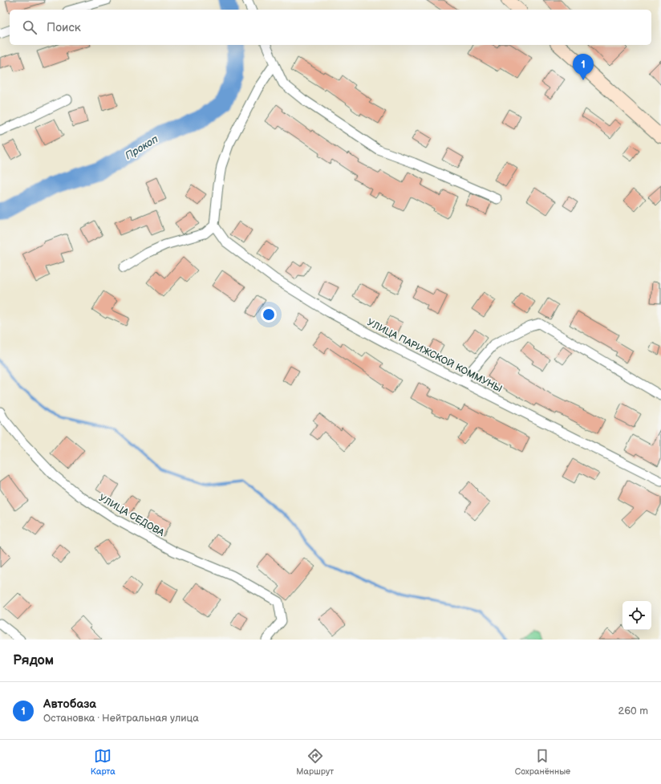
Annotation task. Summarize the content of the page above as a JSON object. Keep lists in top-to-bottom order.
{
  "streets": {
    "street": ["УЛИЦА ПАРИЖСКОЙ КОММУНЫ", "УЛИЦА СЕДОВА"]
  },
  "water": ["Прокоп"],
  "page": {
    "search": "Поиск",
    "pins": "1",
    "heading": "Рядом",
    "list": [
      {
        "mark": "1",
        "name": "Автобаза",
        "note": "Остановка · Нейтральная улица",
        "value": "260 m"
      }
    ],
    "nav": ["Карта", "Маршрут", "Сохранённые"]
  }
}
